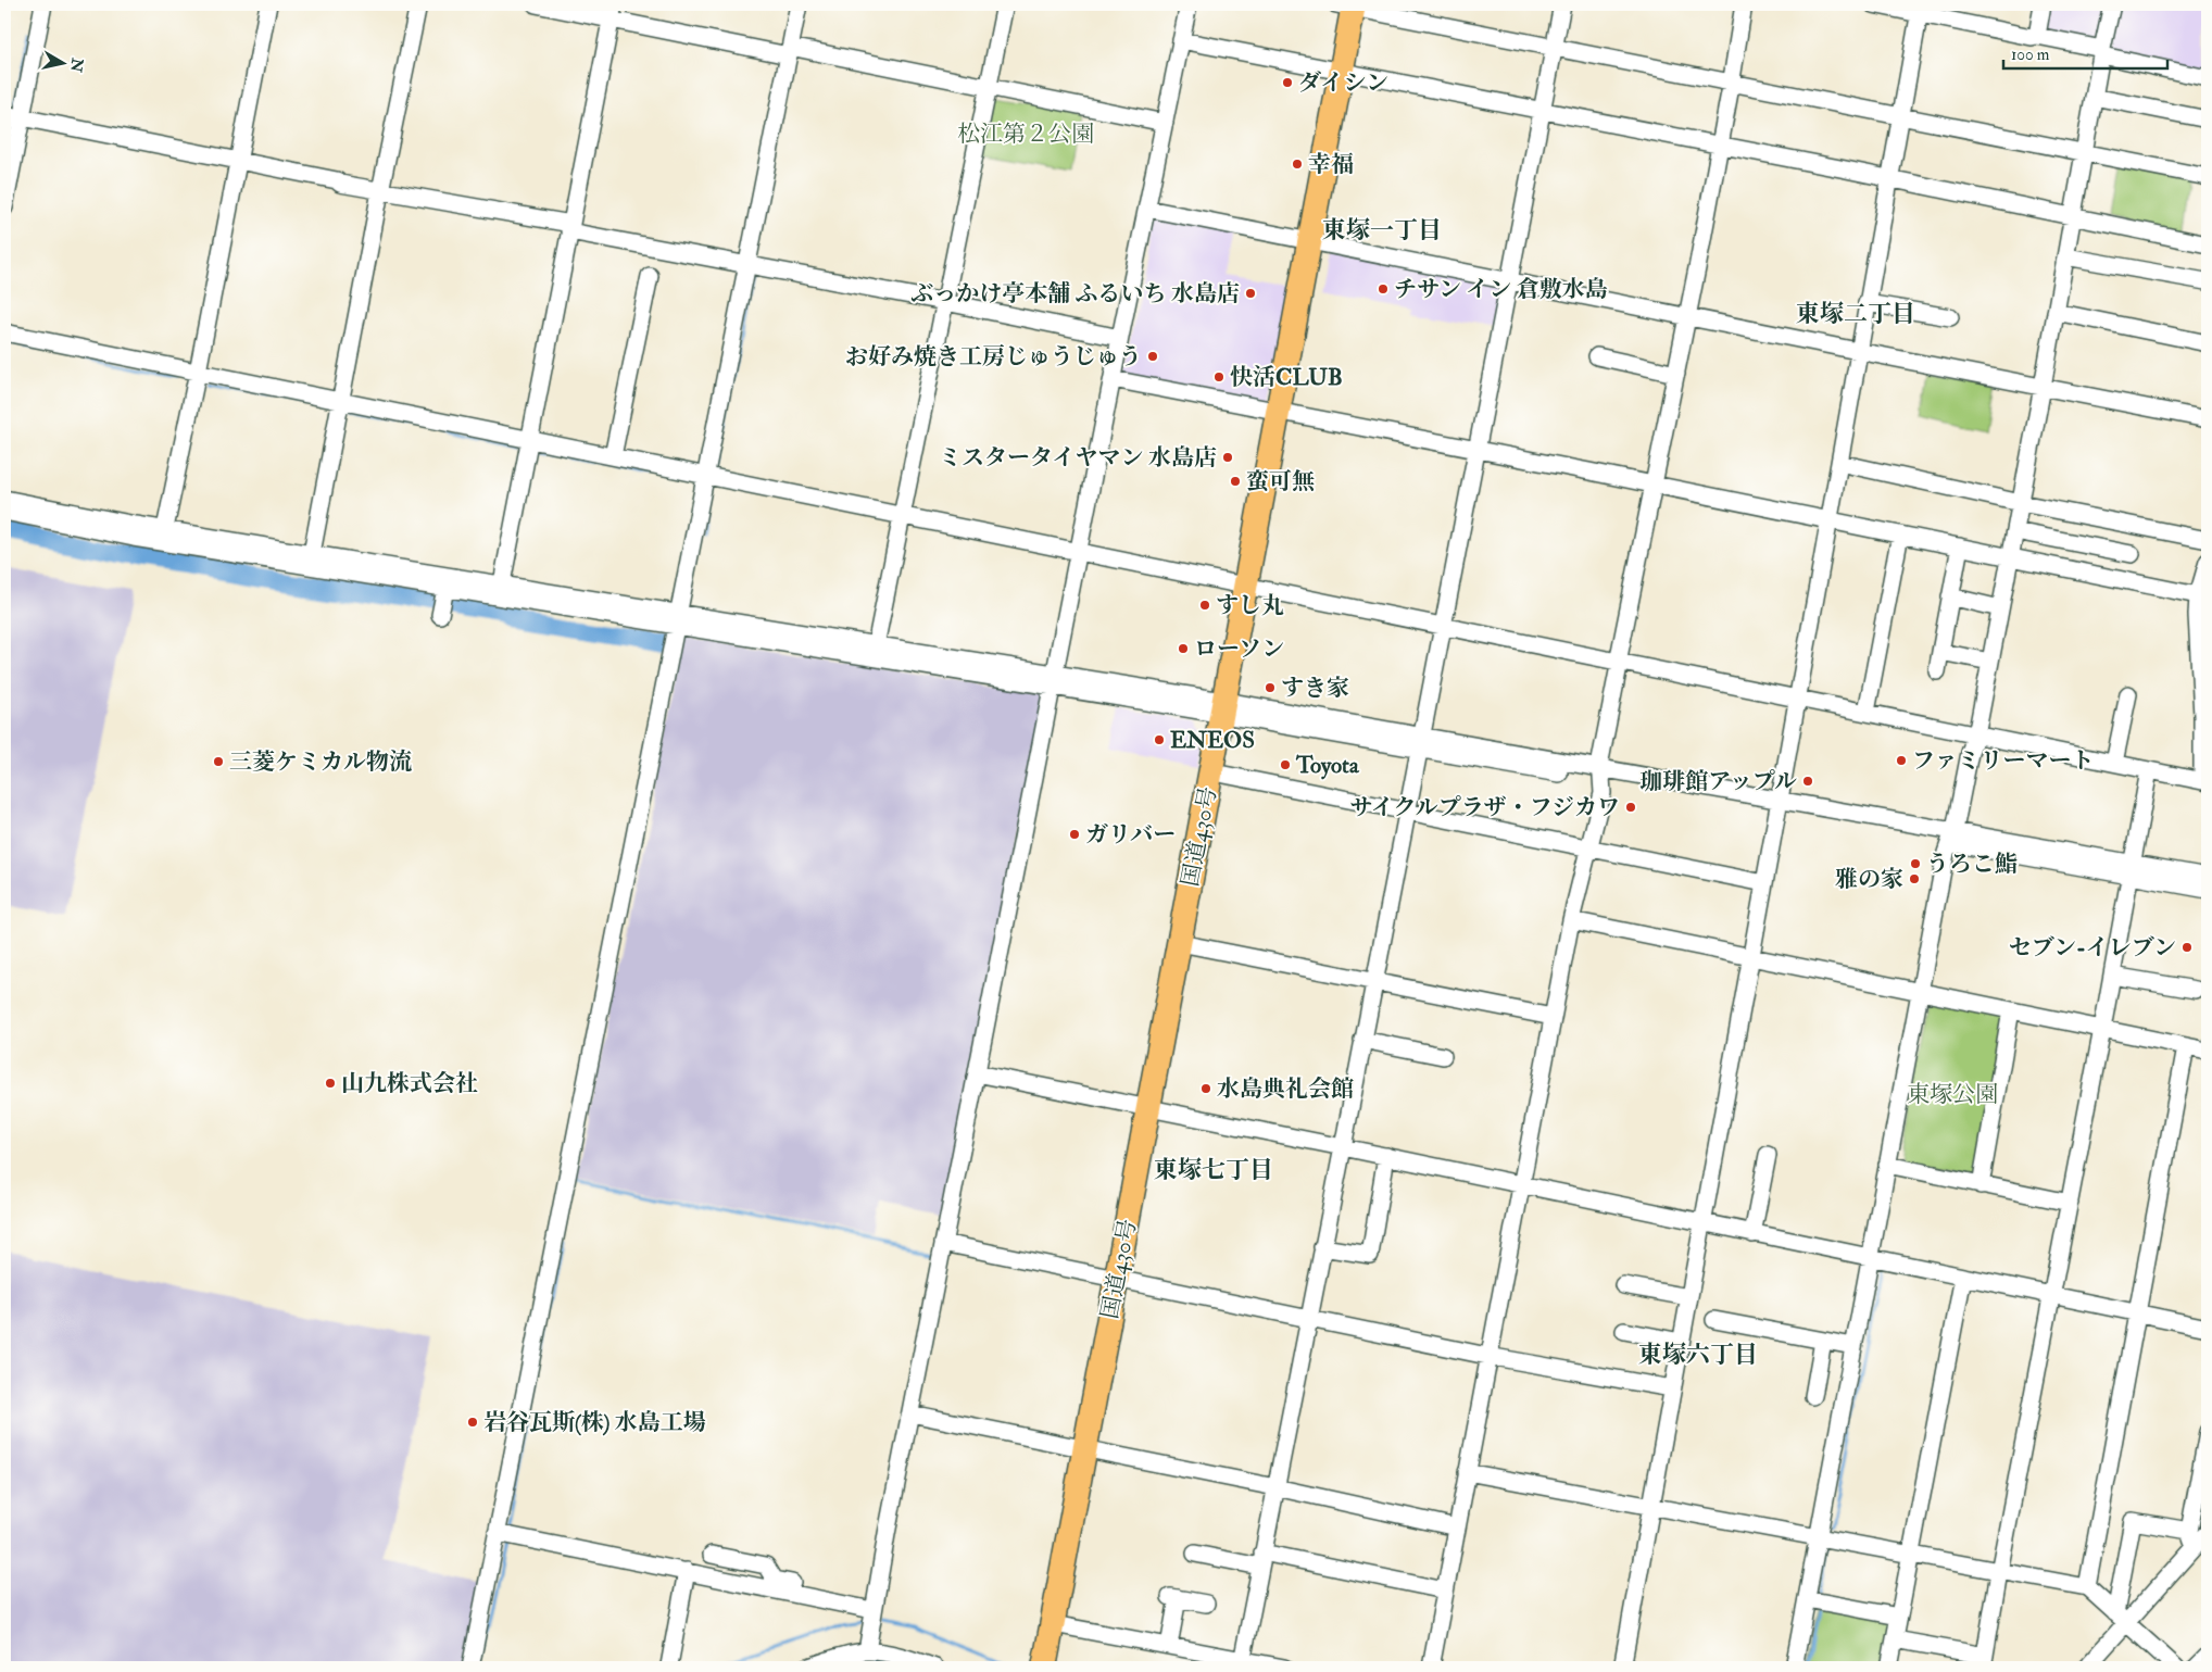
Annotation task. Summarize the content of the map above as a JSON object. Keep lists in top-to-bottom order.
{
  "streets": {
    "highway": ["国道430号"]
  },
  "districts": [
    "東塚一丁目",
    "東塚二丁目",
    "東塚七丁目",
    "東塚六丁目"
  ],
  "parks": ["松江第２公園", "東塚公園"],
  "places": [
    "ダイシン",
    "幸福",
    "チサン イン 倉敷水島",
    "ぶっかけ亭本舗 ふるいち 水島店",
    "お好み焼き工房じゅうじゅう",
    "快活CLUB",
    "ミスタータイヤマン 水島店",
    "蛮可無",
    "すし丸",
    "ローソン",
    "すき家",
    "ENEOS",
    "ファミリーマート",
    "三菱ケミカル物流",
    "Toyota",
    "珈琲館アップル",
    "サイクルプラザ・フジカワ",
    "ガリバー",
    "うろこ鮨",
    "雅の家",
    "セブン-イレブン",
    "山九株式会社",
    "水島典礼会館",
    "岩谷瓦斯(株) 水島工場"
  ],
  "scale_bar": "100 m",
  "north": "right"
}
